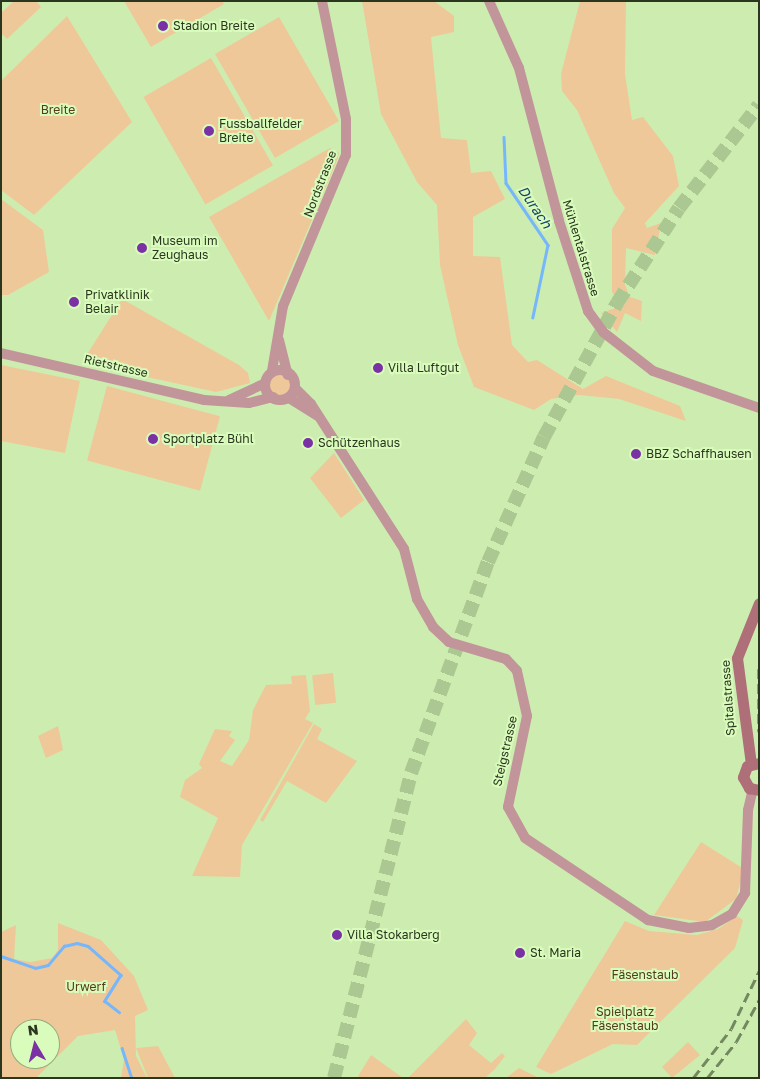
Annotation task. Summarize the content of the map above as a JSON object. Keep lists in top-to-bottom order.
{
  "streets": {
    "main road": ["Spitalstrasse"],
    "street": [
      "Nordstrasse",
      "Mühlentalstrasse",
      "Rietstrasse",
      "Steigstrasse"
    ]
  },
  "crossings": [
    ["Nordstrasse", "Rietstrasse"],
    ["Nordstrasse", "Steigstrasse"],
    ["Rietstrasse", "Steigstrasse"],
    ["Spitalstrasse", "Steigstrasse"]
  ],
  "water": ["Durach"],
  "parks": [
    "Breite",
    "Fäsenstaub",
    "Urwerf",
    "Spielplatz Fäsenstaub"
  ],
  "places": [
    "Stadion Breite",
    "Fussballfelder Breite",
    "Museum im Zeughaus",
    "Privatklinik Belair",
    "Villa Luftgut",
    "Sportplatz Bühl",
    "Schützenhaus",
    "BBZ Schaffhausen",
    "Villa Stokarberg",
    "St. Maria"
  ],
  "north": "top"
}
